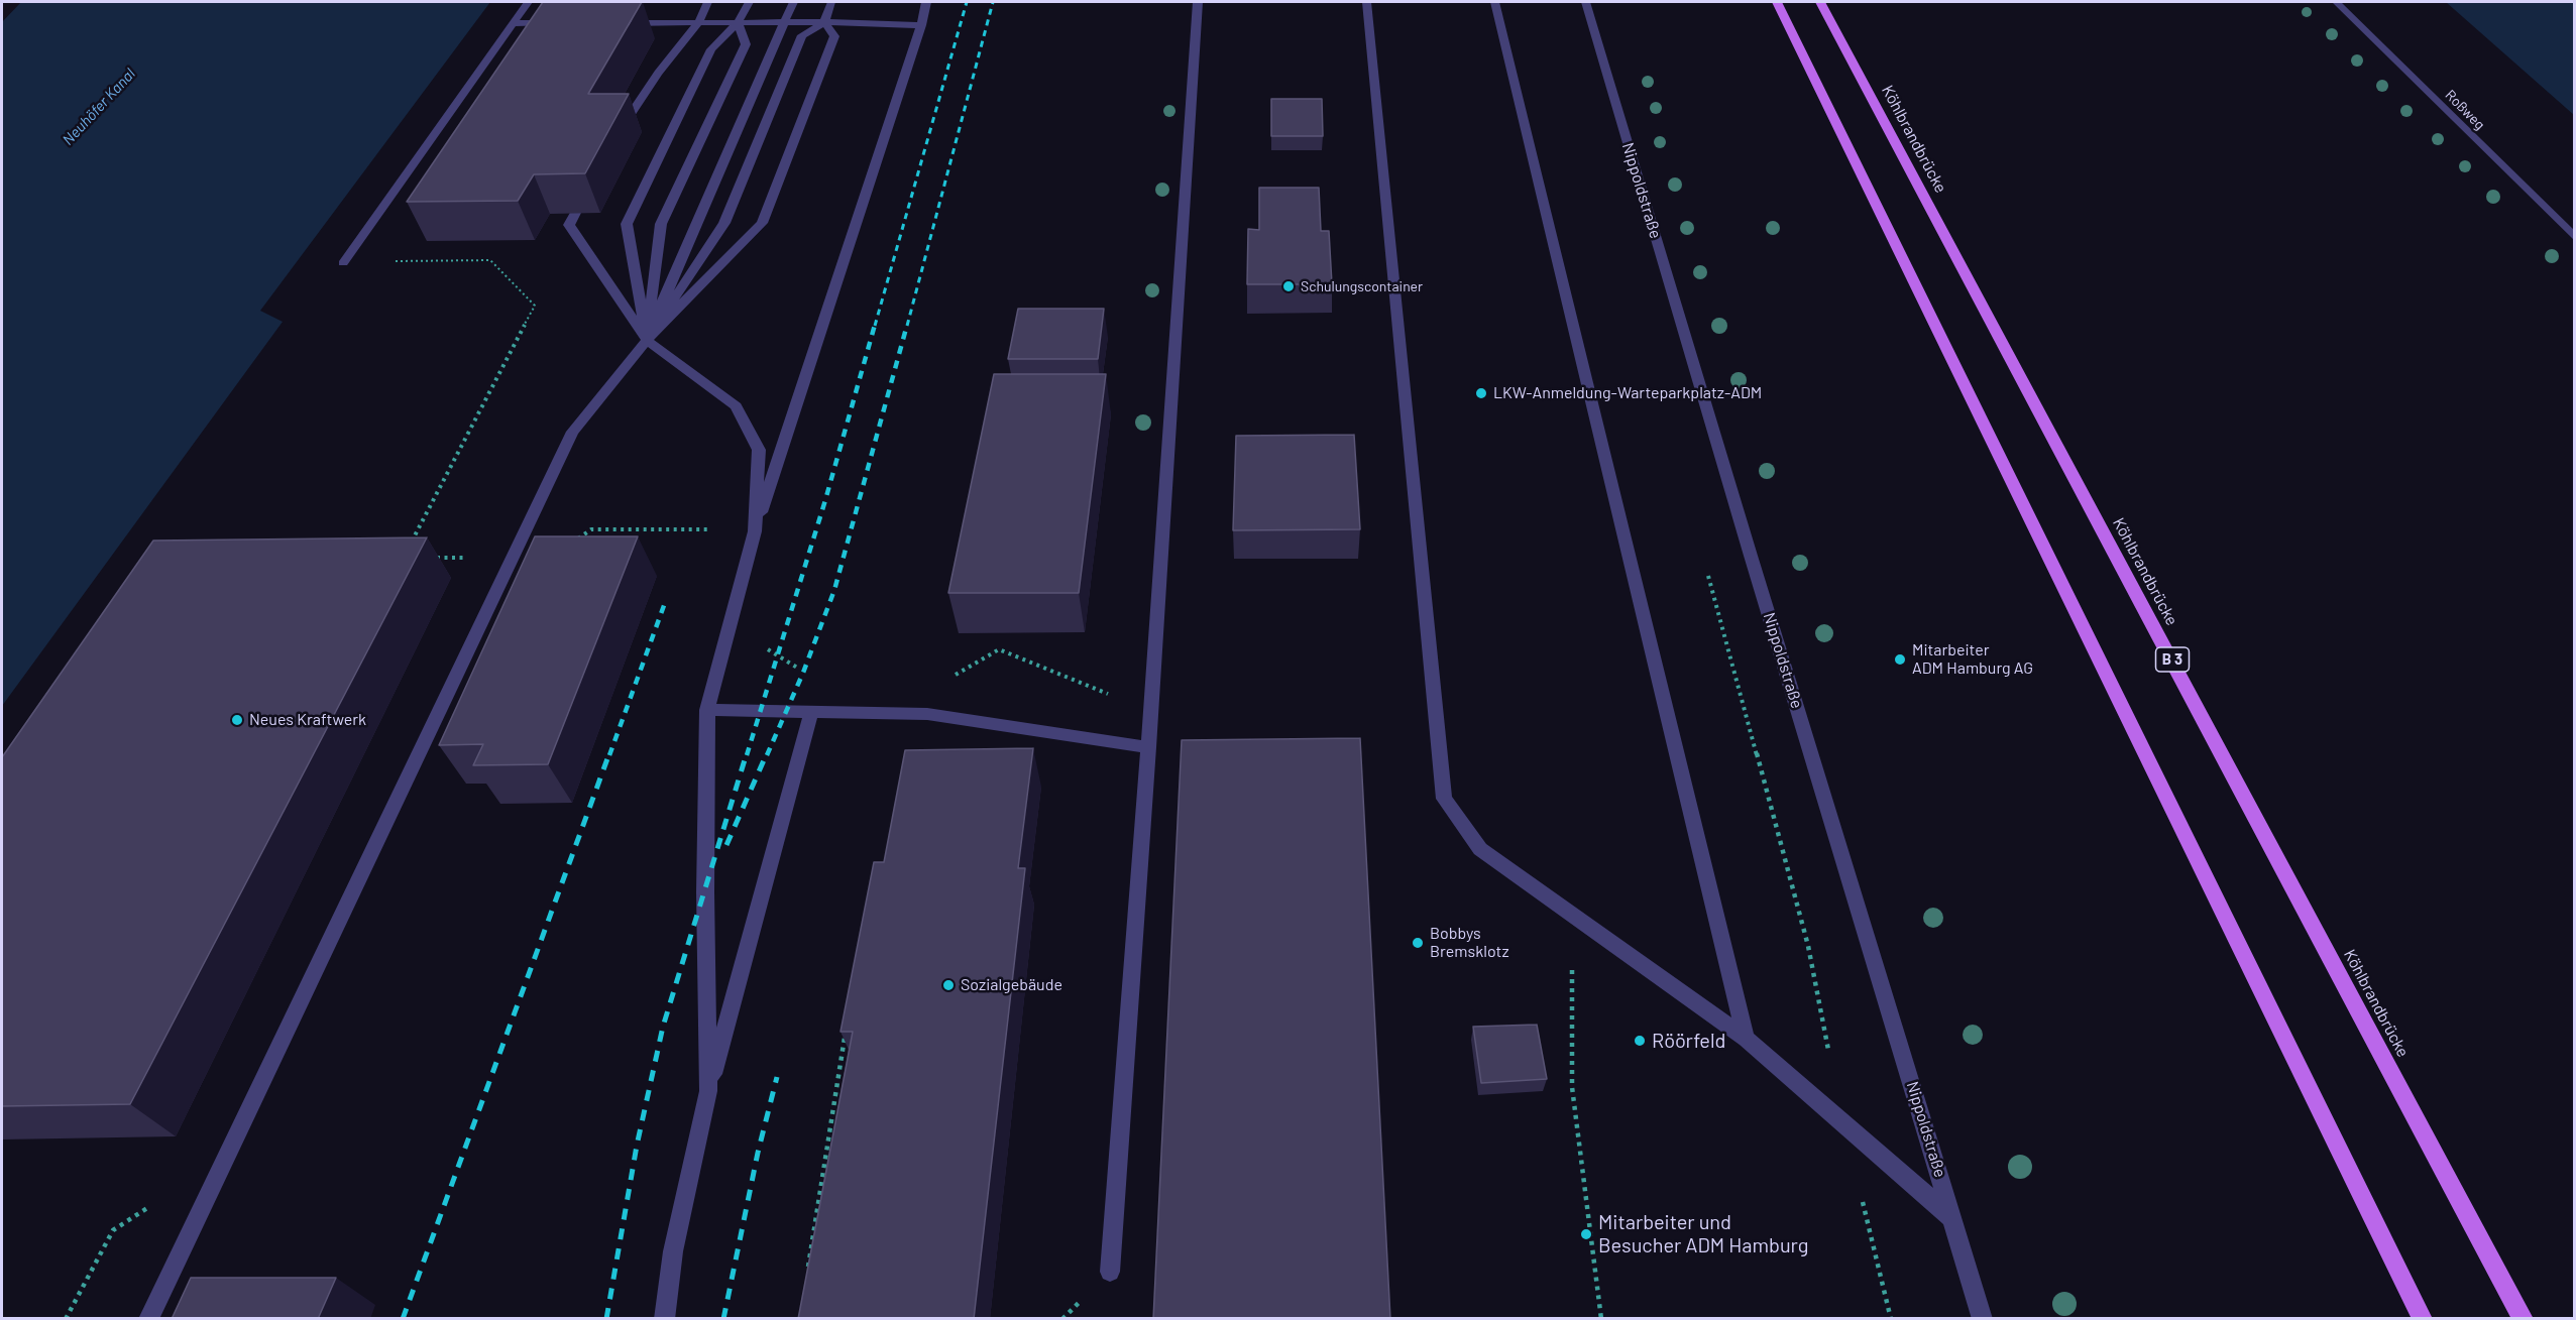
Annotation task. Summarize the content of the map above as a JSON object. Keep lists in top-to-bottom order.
{
  "streets": {
    "main road": ["Köhlbrandbrücke", "B 3"],
    "street": ["Roßweg", "Nippoldstraße"]
  },
  "water": ["Neuhöfer Kanal"],
  "places": [
    "Schulungscontainer",
    "LKW-Anmeldung-Warteparkplatz-ADM",
    "Mitarbeiter ADM Hamburg AG",
    "Neues Kraftwerk",
    "Bobbys Bremsklotz",
    "Sozialgebäude",
    "Röörfeld",
    "Mitarbeiter und Besucher ADM Hamburg"
  ]
}
